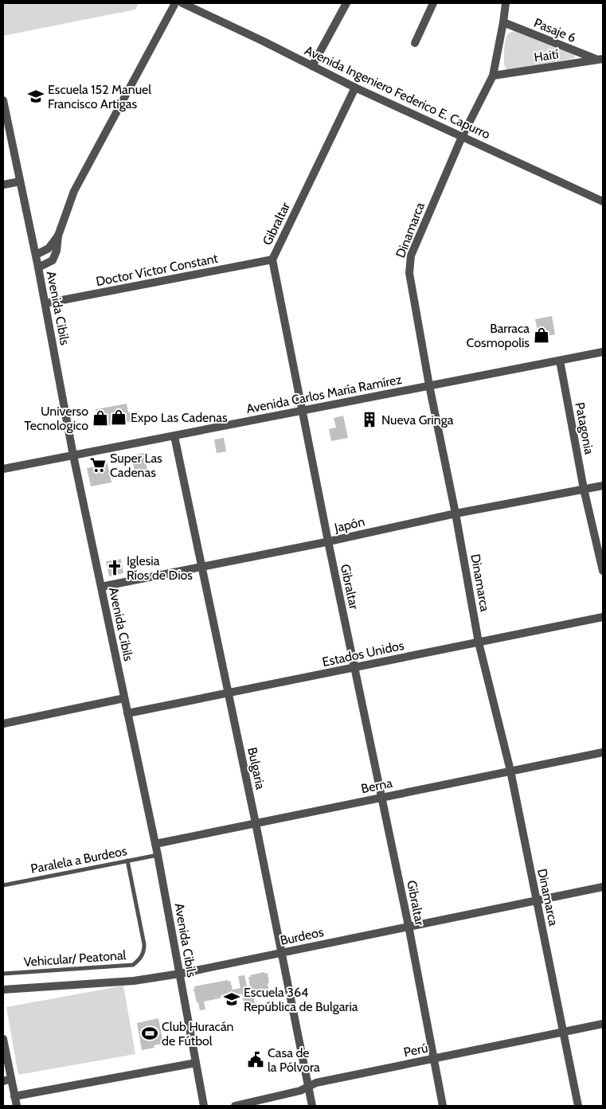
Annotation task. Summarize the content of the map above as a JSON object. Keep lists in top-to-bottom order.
{
  "streets": {
    "street": [
      "Pasaje 6",
      "Haití",
      "Avenida Ingeniero Federico E. Capurro",
      "Gibraltar",
      "Dinamarca",
      "Doctor Víctor Constant",
      "Avenida Cibils",
      "Avenida Carlos María Ramírez",
      "Patagonia",
      "Japón",
      "Estados Unidos",
      "Bulgaria",
      "Berna",
      "Burdeos",
      "Perú"
    ],
    "lane": ["Paralela a Burdeos", "Vehicular/ Peatonal"]
  },
  "crossings": [
    ["Pasaje 6", "Haití"],
    ["Pasaje 6", "Dinamarca"],
    ["Haití", "Dinamarca"],
    ["Avenida Ingeniero Federico E. Capurro", "Gibraltar"],
    ["Avenida Ingeniero Federico E. Capurro", "Dinamarca"],
    ["Gibraltar", "Doctor Víctor Constant"],
    ["Gibraltar", "Avenida Carlos María Ramírez"],
    ["Gibraltar", "Japón"],
    ["Gibraltar", "Estados Unidos"],
    ["Gibraltar", "Berna"],
    ["Gibraltar", "Burdeos"],
    ["Gibraltar", "Perú"],
    ["Dinamarca", "Avenida Carlos María Ramírez"],
    ["Dinamarca", "Japón"],
    ["Dinamarca", "Estados Unidos"],
    ["Dinamarca", "Berna"],
    ["Dinamarca", "Burdeos"],
    ["Dinamarca", "Perú"],
    ["Doctor Víctor Constant", "Avenida Cibils"],
    ["Avenida Cibils", "Avenida Carlos María Ramírez"],
    ["Avenida Cibils", "Japón"],
    ["Avenida Cibils", "Estados Unidos"],
    ["Avenida Cibils", "Berna"],
    ["Avenida Cibils", "Paralela a Burdeos"],
    ["Avenida Cibils", "Burdeos"],
    ["Avenida Carlos María Ramírez", "Patagonia"],
    ["Avenida Carlos María Ramírez", "Bulgaria"],
    ["Patagonia", "Japón"],
    ["Japón", "Bulgaria"],
    ["Estados Unidos", "Bulgaria"],
    ["Bulgaria", "Berna"],
    ["Bulgaria", "Burdeos"],
    ["Bulgaria", "Perú"],
    ["Paralela a Burdeos", "Vehicular/ Peatonal"]
  ],
  "places": {
    "school or university": ["Escuela 152 Manuel Francisco Artigas", "Escuela 364 República de Bulgaria"],
    "shop": ["Barraca Cosmopolis", "Expo Las Cadenas", "Universo Tecnologico"],
    "building": ["Nueva Gringa"],
    "supermarket": ["Super Las Cadenas"],
    "church": ["Iglesia Ríos de Dios"],
    "sports": ["Club Huracán de Fútbol"],
    "public building": ["Casa de la Pólvora"]
  }
}
